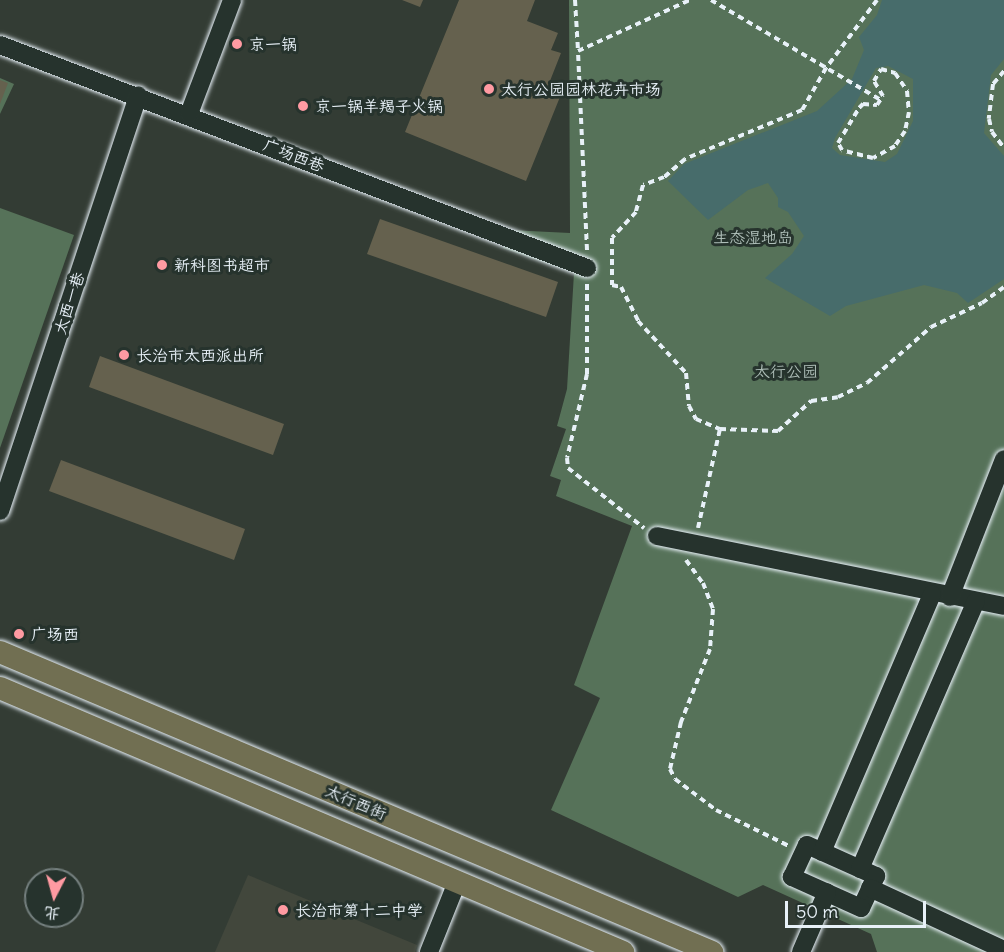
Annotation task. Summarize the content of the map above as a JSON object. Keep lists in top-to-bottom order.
{
  "streets": {
    "main road": ["太行西街"],
    "street": ["广场西巷", "太西一巷"]
  },
  "crossings": [
    ["广场西巷", "太西一巷"]
  ],
  "parks": ["生态湿地岛", "太行公园"],
  "places": [
    "京一锅",
    "太行公园园林花卉市场",
    "京一锅羊羯子火锅",
    "新科图书超市",
    "长治市太西派出所",
    "广场西",
    "长治市第十二中学"
  ],
  "scale_bar": "50 m",
  "north": "bottom"
}
